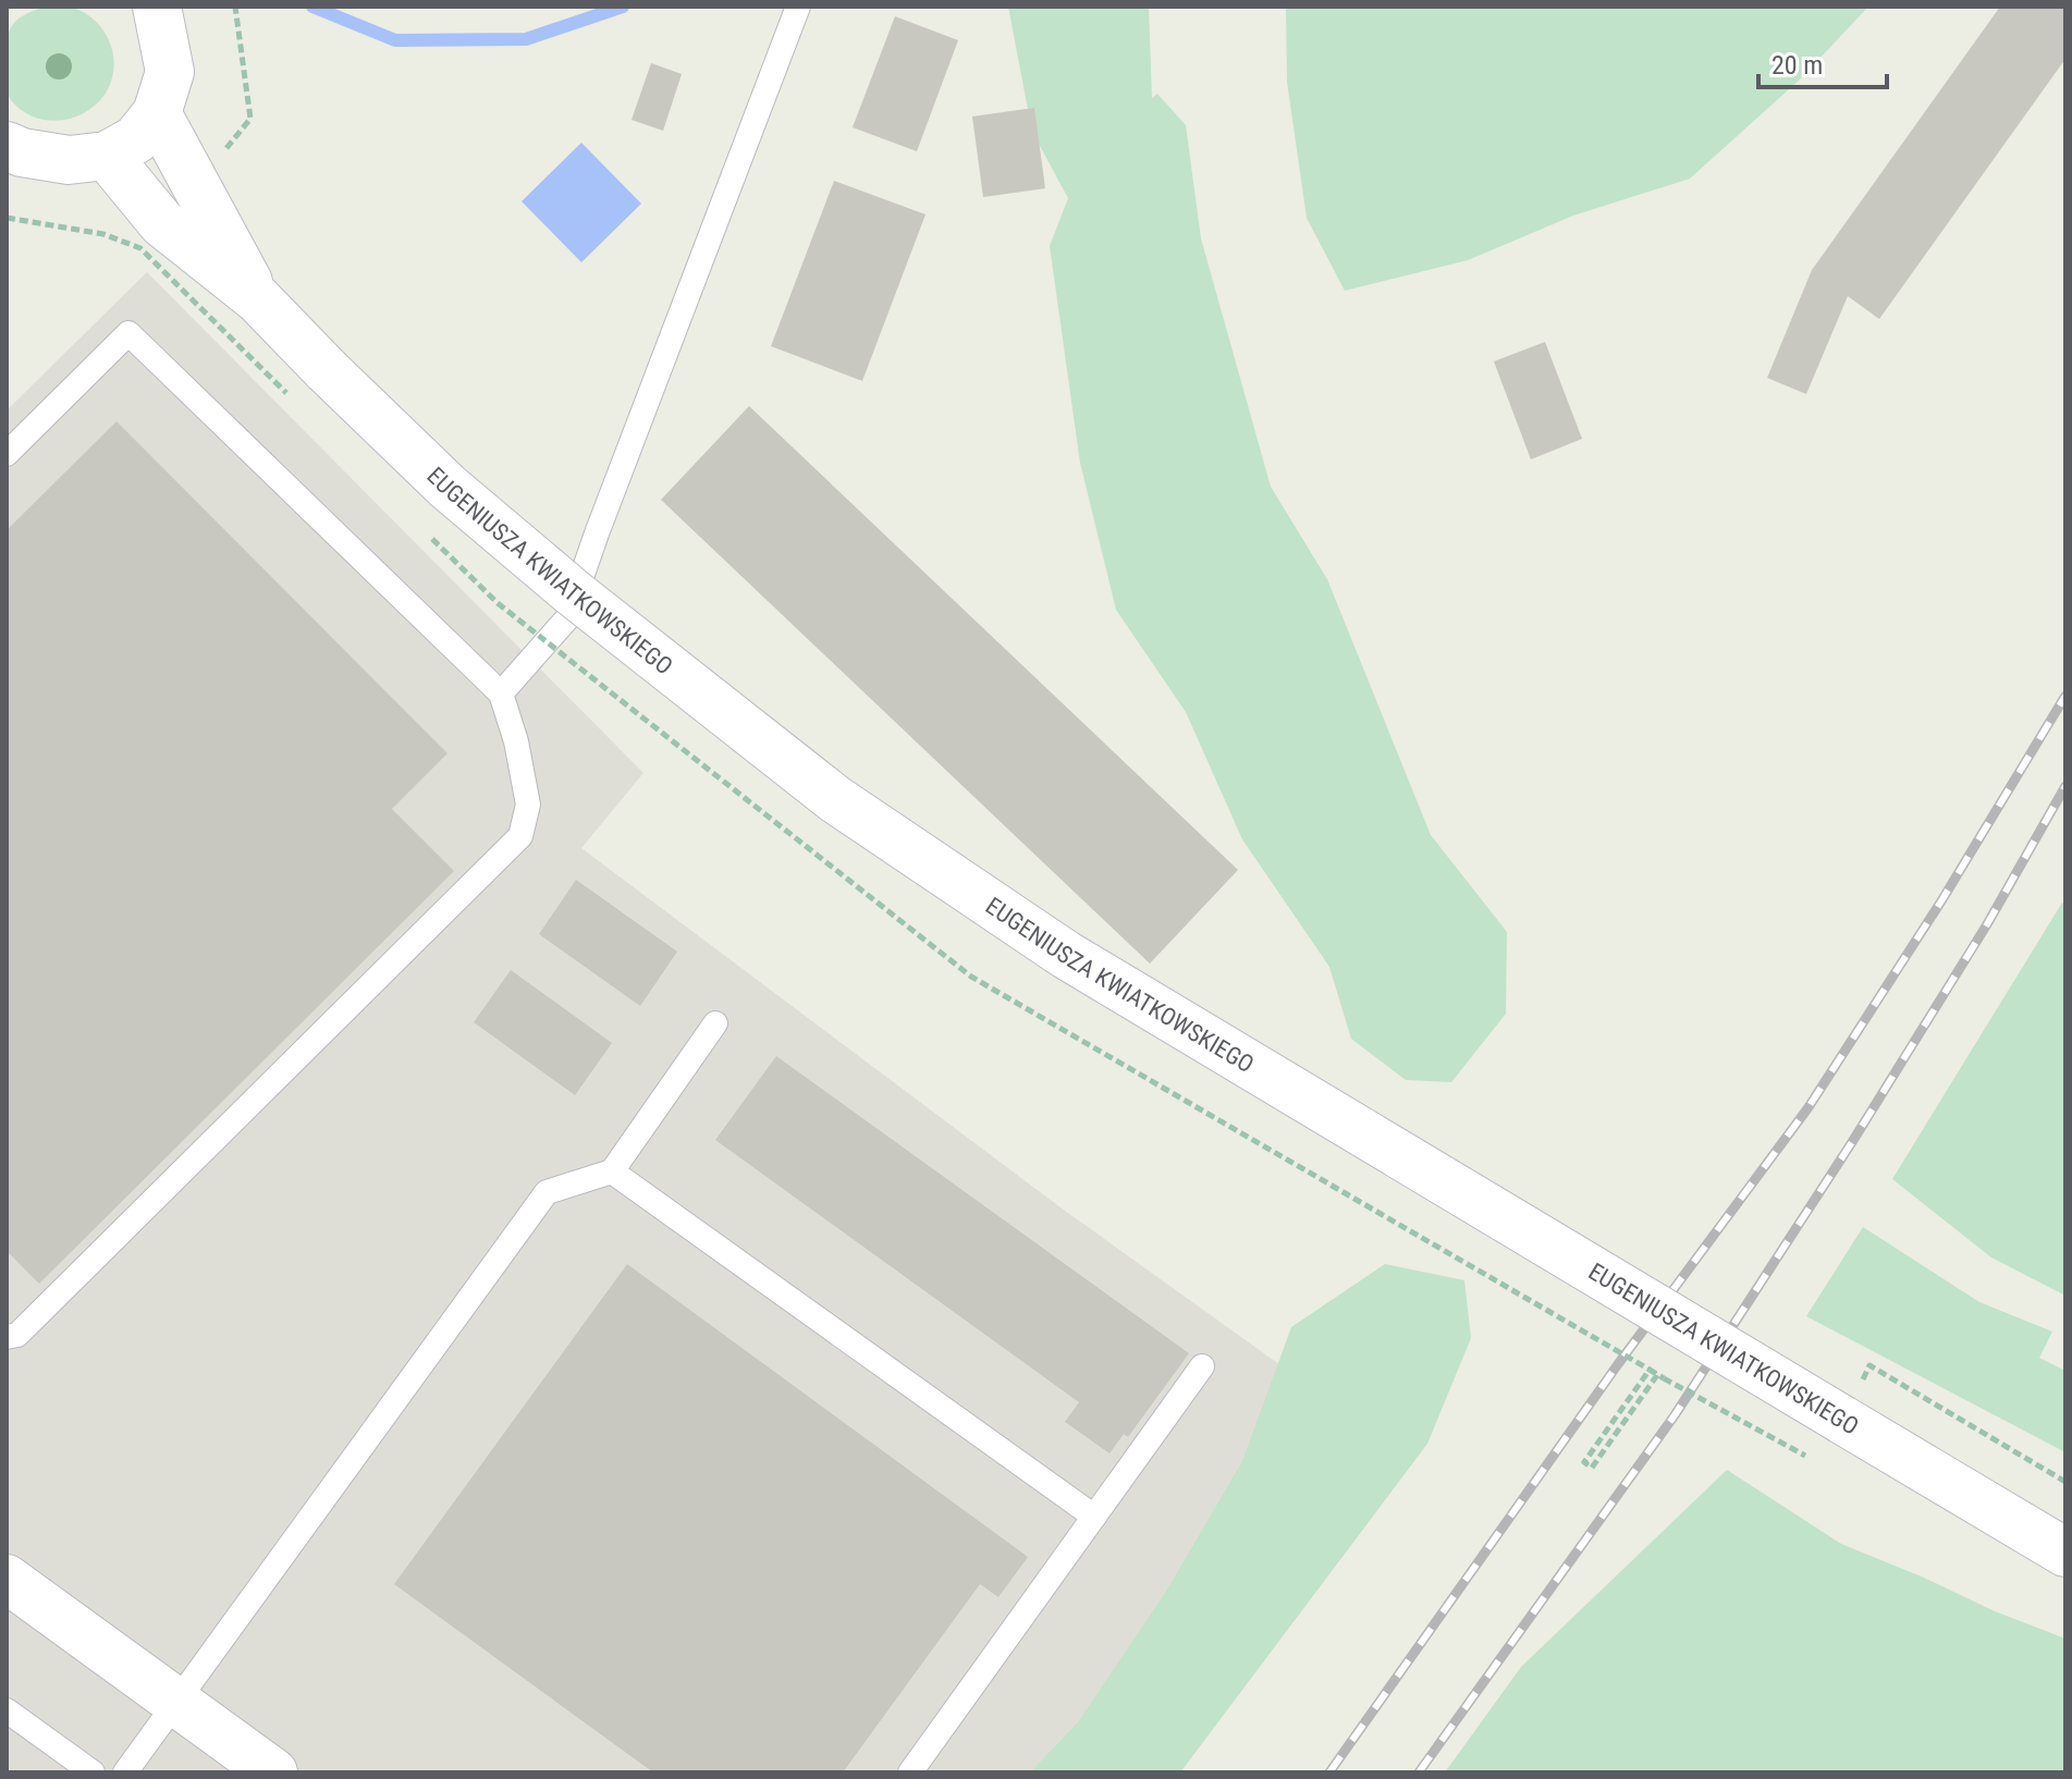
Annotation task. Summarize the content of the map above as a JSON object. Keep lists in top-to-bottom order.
{
  "streets": {
    "street": ["EUGENIUSZA KWIATKOWSKIEGO"]
  },
  "scale_bar": "20 m"
}
